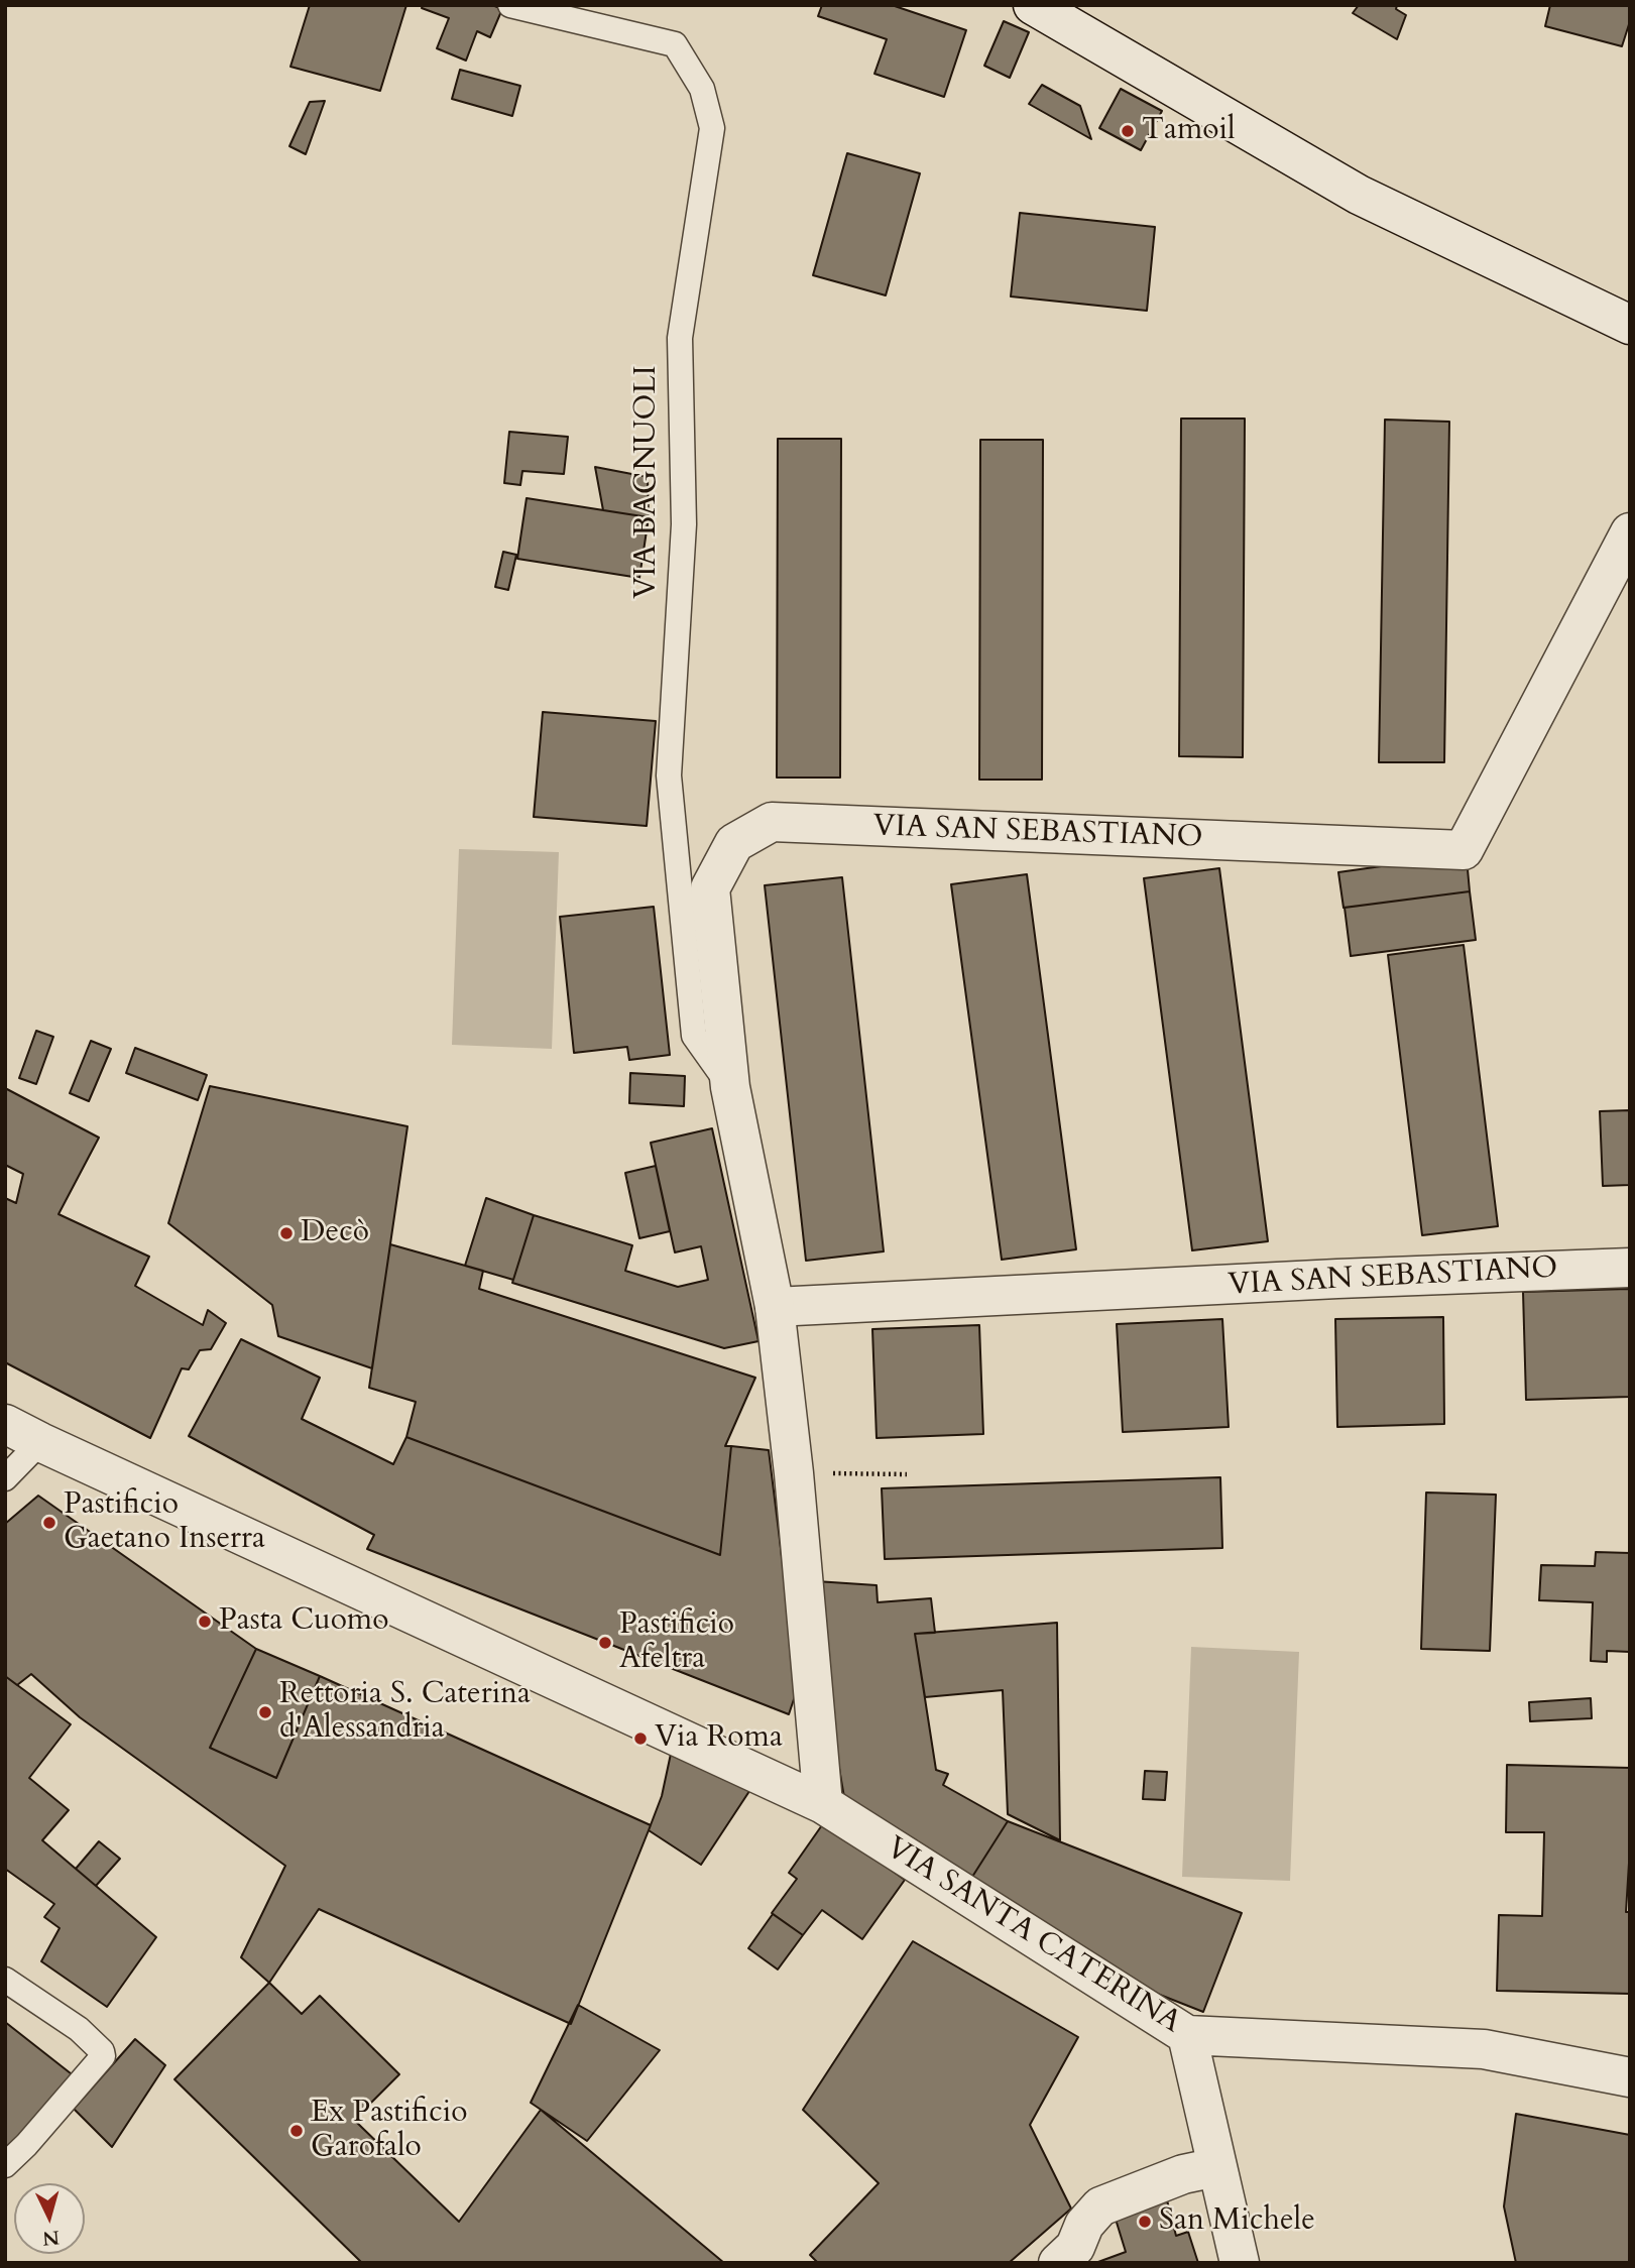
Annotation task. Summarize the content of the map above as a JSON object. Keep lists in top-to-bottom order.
{
  "streets": {
    "street": ["VIA SAN SEBASTIANO", "VIA SANTA CATERINA"],
    "lane": ["VIA BAGNUOLI"]
  },
  "crossings": [
    ["VIA BAGNUOLI", "VIA SAN SEBASTIANO"],
    ["VIA SAN SEBASTIANO", "VIA SANTA CATERINA"]
  ],
  "places": [
    "Tamoil",
    "Decò",
    "Pastificio Gaetano Inserra",
    "Pasta Cuomo",
    "Pastificio Afeltra",
    "Rettoria S. Caterina d'Alessandria",
    "Via Roma",
    "Ex Pastificio Garofalo",
    "San Michele"
  ],
  "north": "bottom"
}
